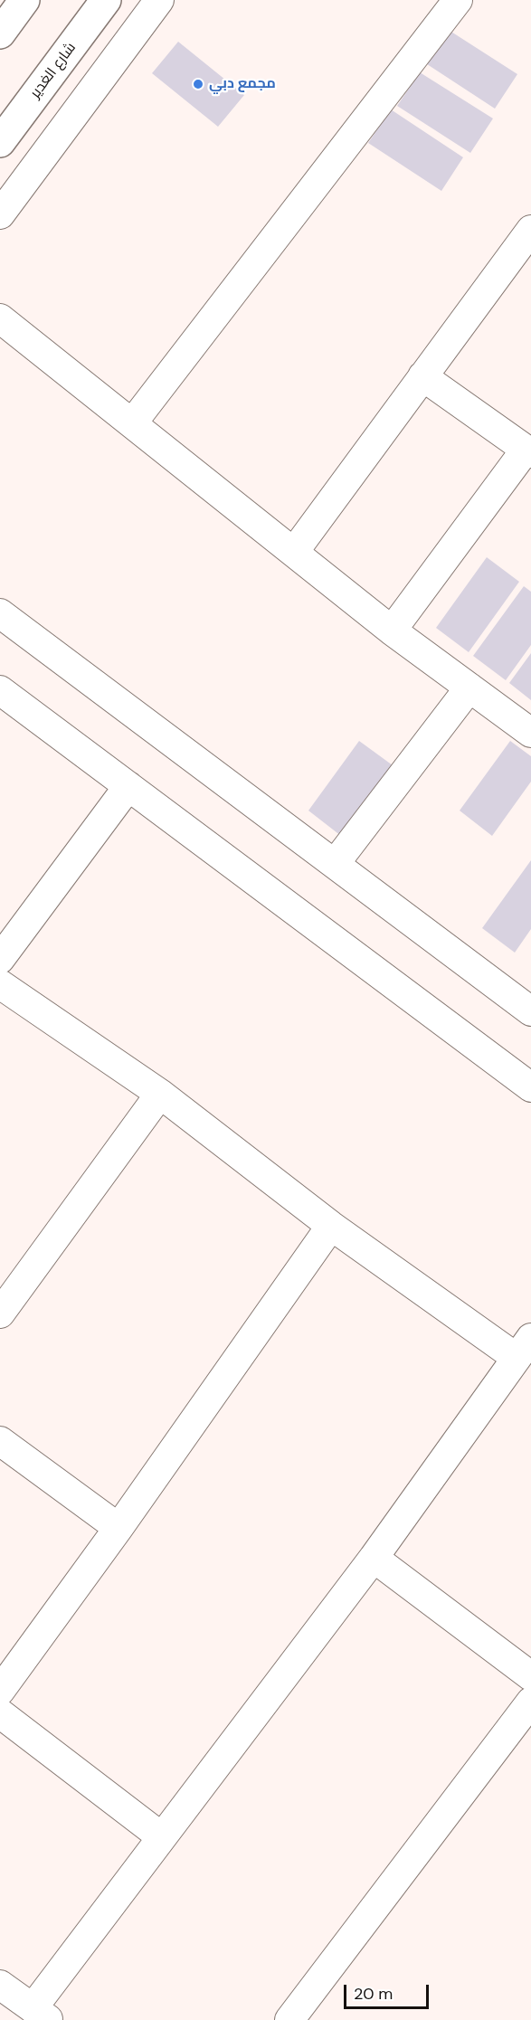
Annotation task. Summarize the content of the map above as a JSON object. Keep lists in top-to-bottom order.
{
  "streets": {
    "street": ["شارع الغدير"]
  },
  "places": ["مجمع دبي"],
  "scale_bar": "20 m"
}
